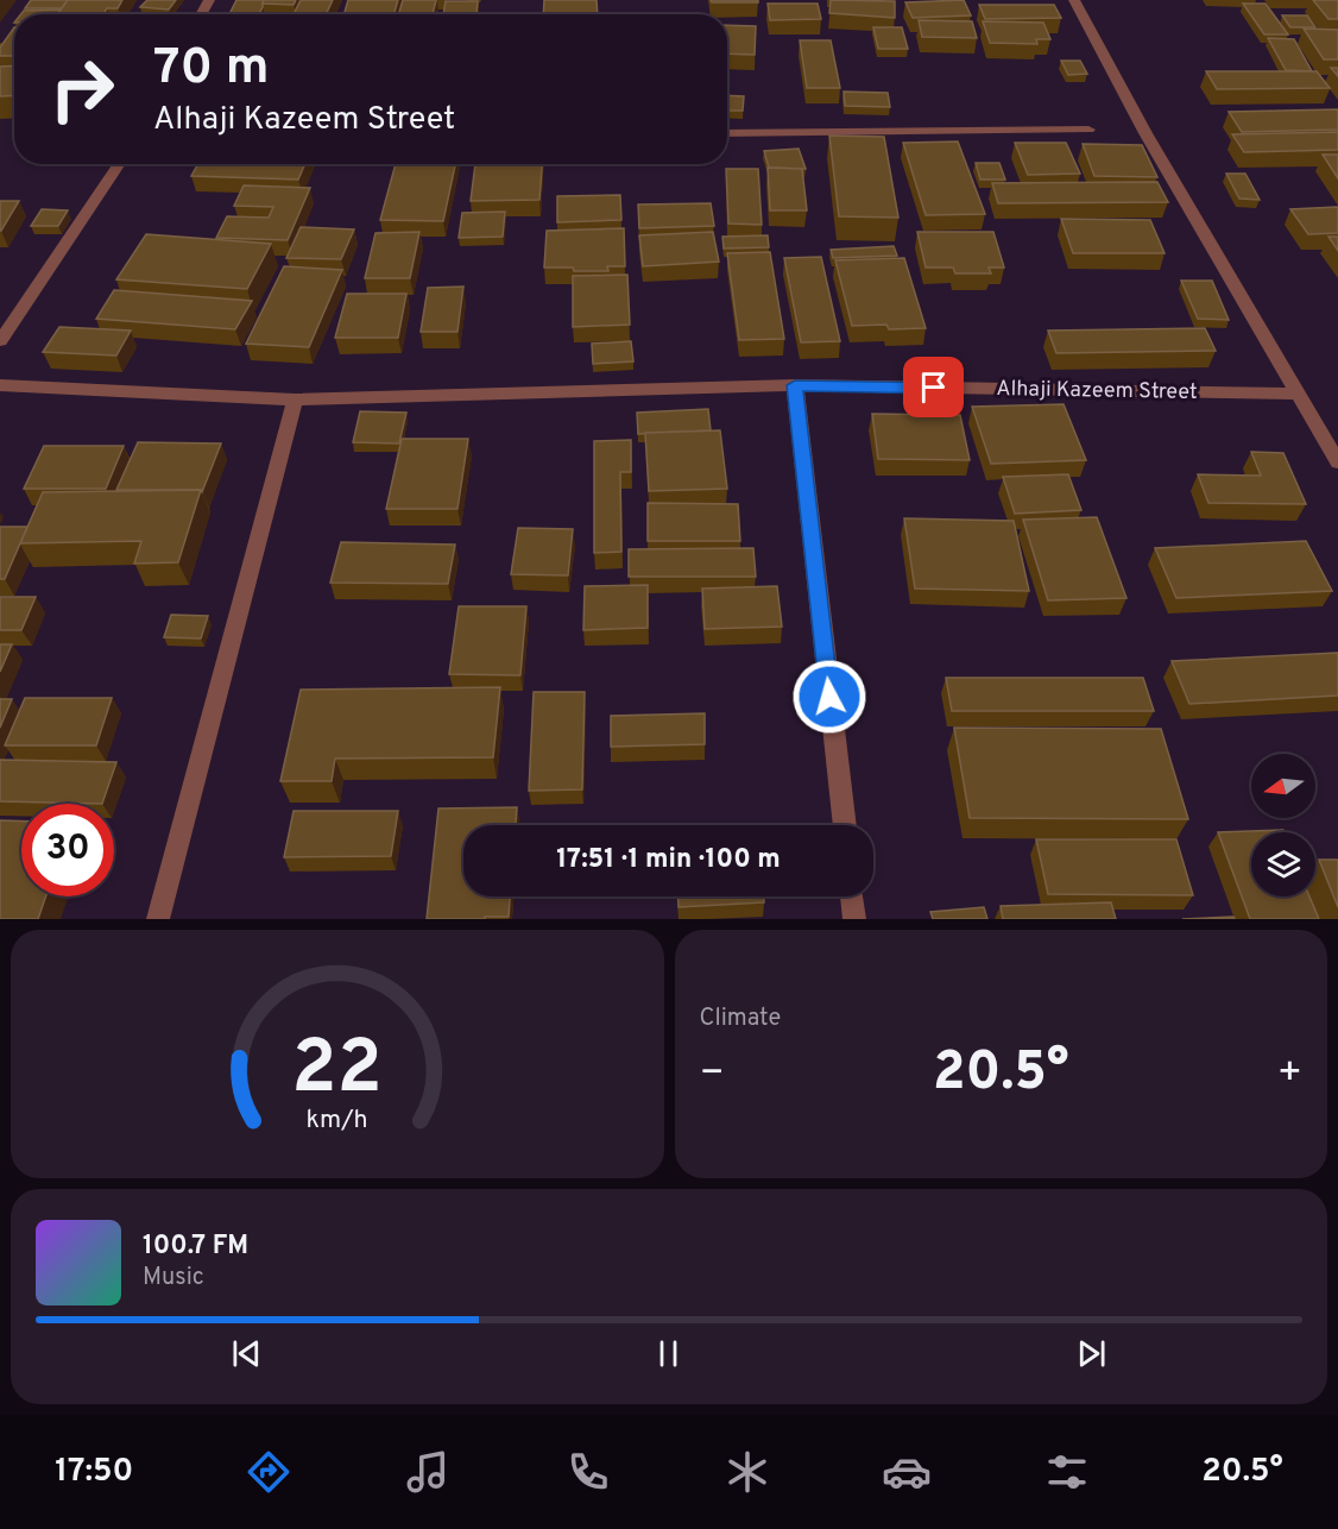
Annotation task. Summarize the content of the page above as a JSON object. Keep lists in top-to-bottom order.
{
  "streets": {
    "street": ["Alhaji Kazeem Street"]
  },
  "north": "left",
  "page": {
    "turn": ["70 m", "Alhaji Kazeem Street"],
    "limit": "30",
    "trip": "17:51 · 1 min · 100 m",
    "tile": "Climate",
    "heat": ["−", "20.5°", "+"],
    "song": ["100.7 FM", "Music"],
    "tabs": ["17:50", "20.5°"],
    "gauge": ["22", "km/h"]
  }
}
